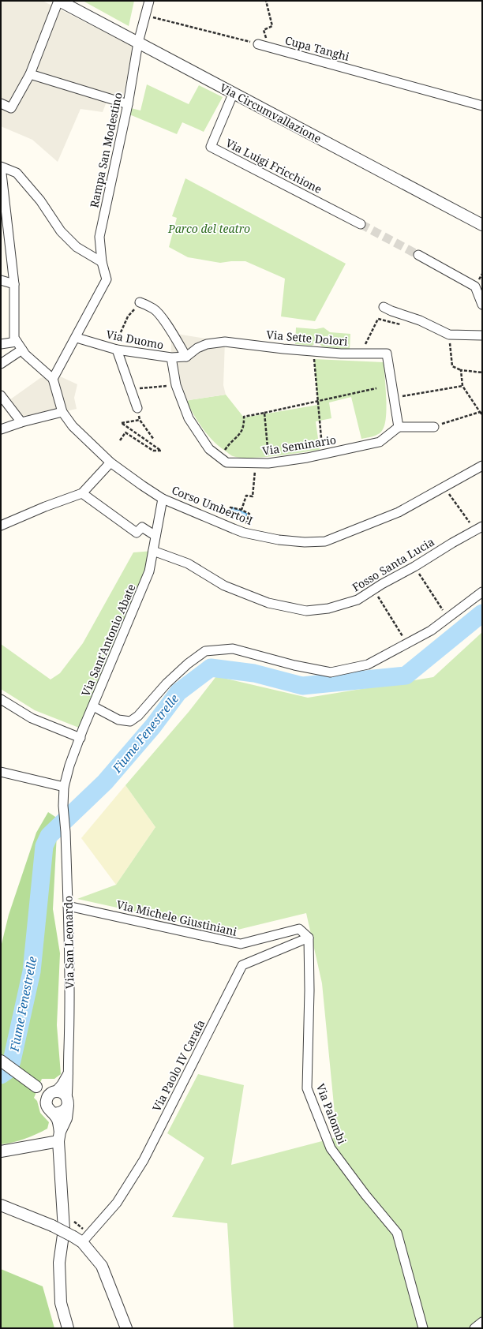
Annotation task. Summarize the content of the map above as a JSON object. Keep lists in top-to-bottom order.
{
  "streets": {
    "street": [
      "Cupa Tanghi",
      "Via Circumvallazione",
      "Rampa San Modestino",
      "Via Luigi Fricchione",
      "Via Sette Dolori",
      "Via Duomo",
      "Via Seminario",
      "Corso Umberto I",
      "Fosso Santa Lucia",
      "Via Sant'Antonio Abate",
      "Via Michele Giustiniani",
      "Via San Leonardo",
      "Via Paolo IV Carafa",
      "Via Palombi"
    ]
  },
  "crossings": [
    ["Via Circumvallazione", "Rampa San Modestino"],
    ["Via Circumvallazione", "Via Luigi Fricchione"],
    ["Via Sette Dolori", "Via Duomo"],
    ["Via Duomo", "Via Seminario"],
    ["Corso Umberto I", "Via Sant'Antonio Abate"],
    ["Fosso Santa Lucia", "Via Sant'Antonio Abate"],
    ["Via Sant'Antonio Abate", "Via San Leonardo"],
    ["Via Michele Giustiniani", "Via San Leonardo"],
    ["Via Michele Giustiniani", "Via Paolo IV Carafa"],
    ["Via Michele Giustiniani", "Via Palombi"],
    ["Via Paolo IV Carafa", "Via Palombi"]
  ],
  "water": ["Fiume Fenestrelle"],
  "parks": ["Parco del teatro"]
}
